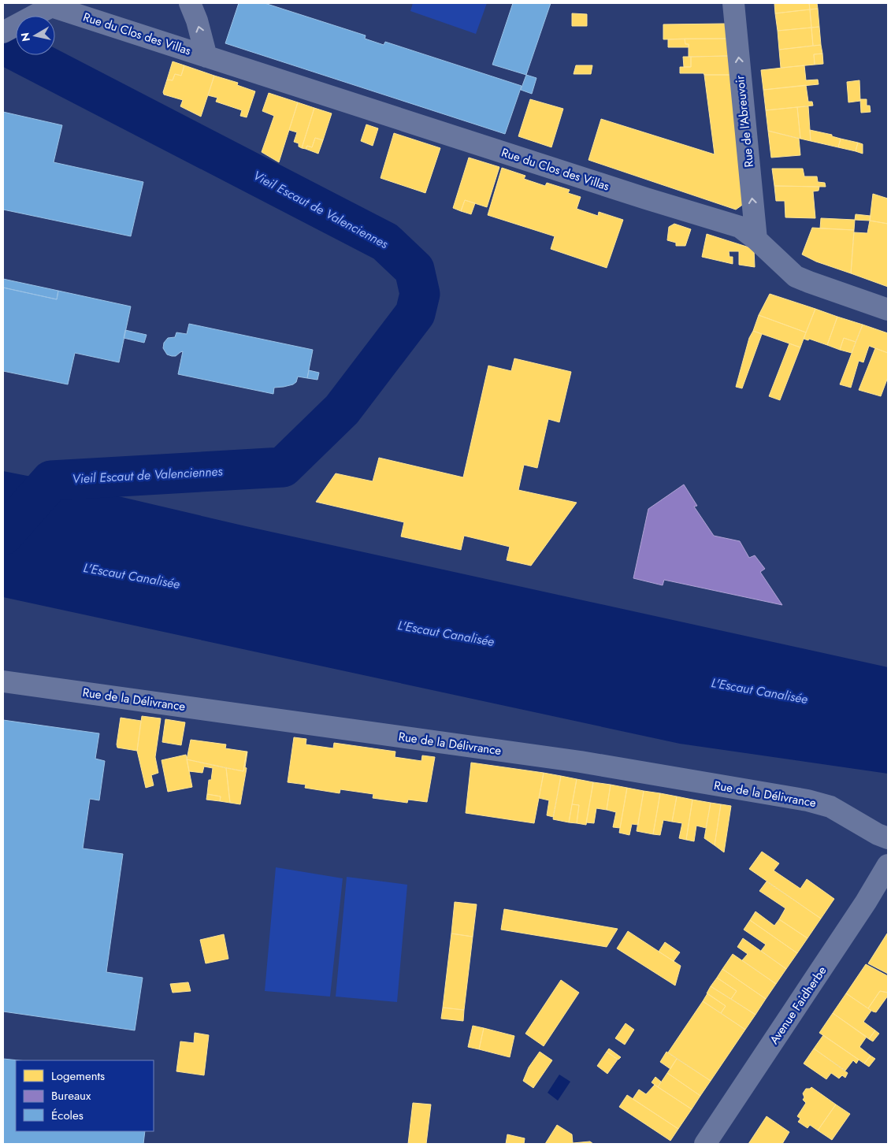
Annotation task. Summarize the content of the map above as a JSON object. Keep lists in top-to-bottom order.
{
  "streets": {
    "street": [
      "Rue du Clos des Villas",
      "Rue de l'Abreuvoir",
      "Rue de la Délivrance",
      "Avenue Faidherbe"
    ]
  },
  "crossings": [
    ["Rue du Clos des Villas", "Rue de l'Abreuvoir"]
  ],
  "one_way": ["Rue de l'Abreuvoir"],
  "water": ["Vieil Escaut de Valenciennes", "L'Escaut Canalisée"],
  "legend": ["Logements", "Bureaux", "Écoles"],
  "north": "left"
}
